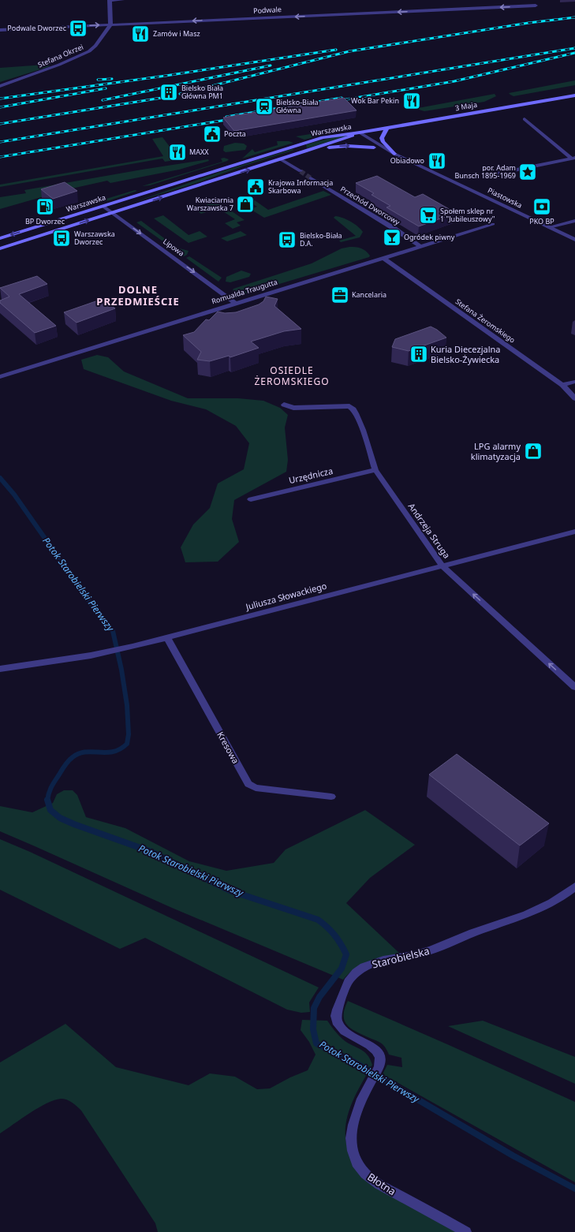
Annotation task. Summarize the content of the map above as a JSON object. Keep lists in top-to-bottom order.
{
  "streets": {
    "main road": ["3 Maja", "Warszawska"],
    "street": [
      "Podwale",
      "Stefana Okrzei",
      "Piastowska",
      "Przechód Dworcowy",
      "Lipowa",
      "Romualda Traugutta",
      "Stefana Żeromskiego",
      "Urzędnicza",
      "Andrzeja Struga",
      "Juliusza Słowackiego",
      "Kresowa",
      "Starobielska",
      "Błotna"
    ]
  },
  "crossings": [
    ["Podwale", "Stefana Okrzei"],
    ["3 Maja", "Warszawska"],
    ["3 Maja", "Piastowska"],
    ["Warszawska", "Piastowska"],
    ["Warszawska", "Lipowa"],
    ["Przechód Dworcowy", "Romualda Traugutta"],
    ["Lipowa", "Romualda Traugutta"],
    ["Romualda Traugutta", "Stefana Żeromskiego"],
    ["Urzędnicza", "Andrzeja Struga"],
    ["Andrzeja Struga", "Juliusza Słowackiego"],
    ["Juliusza Słowackiego", "Kresowa"],
    ["Starobielska", "Błotna"]
  ],
  "one_way": ["Lipowa", "Andrzeja Struga"],
  "districts": ["DOLNE PRZEDMIEŚCIE", "OSIEDLE ŻEROMSKIEGO"],
  "water": ["Potok Starobielski Pierwszy"],
  "places": {
    "bus stop": ["Podwale Dworzec", "Warszawska Dworzec", "Bielsko-Biała D.A."],
    "restaurant": [
      "Zamów i Masz",
      "Wok Bar Pekin",
      "MAXX",
      "Obiadowo"
    ],
    "building": ["Bielsko Biała Główna PM1", "Kuria Diecezjalna Bielsko-Żywiecka"],
    "station": ["Bielsko-Biała Główna"],
    "public building": ["Poczta", "Krajowa Informacja Skarbowa"],
    "place": ["por. Adam Bunsch 1895-1969"],
    "shop": ["Kwiaciarnia Warszawska 7", "LPG alarmy klimatyzacja"],
    "fuel station": ["BP Dworzec"],
    "bank": ["PKO BP"],
    "supermarket": ["Społem sklep nr 1 \"Jubileuszowy\""],
    "bar": ["Ogródek piwny"],
    "office": ["Kancelaria"]
  }
}
